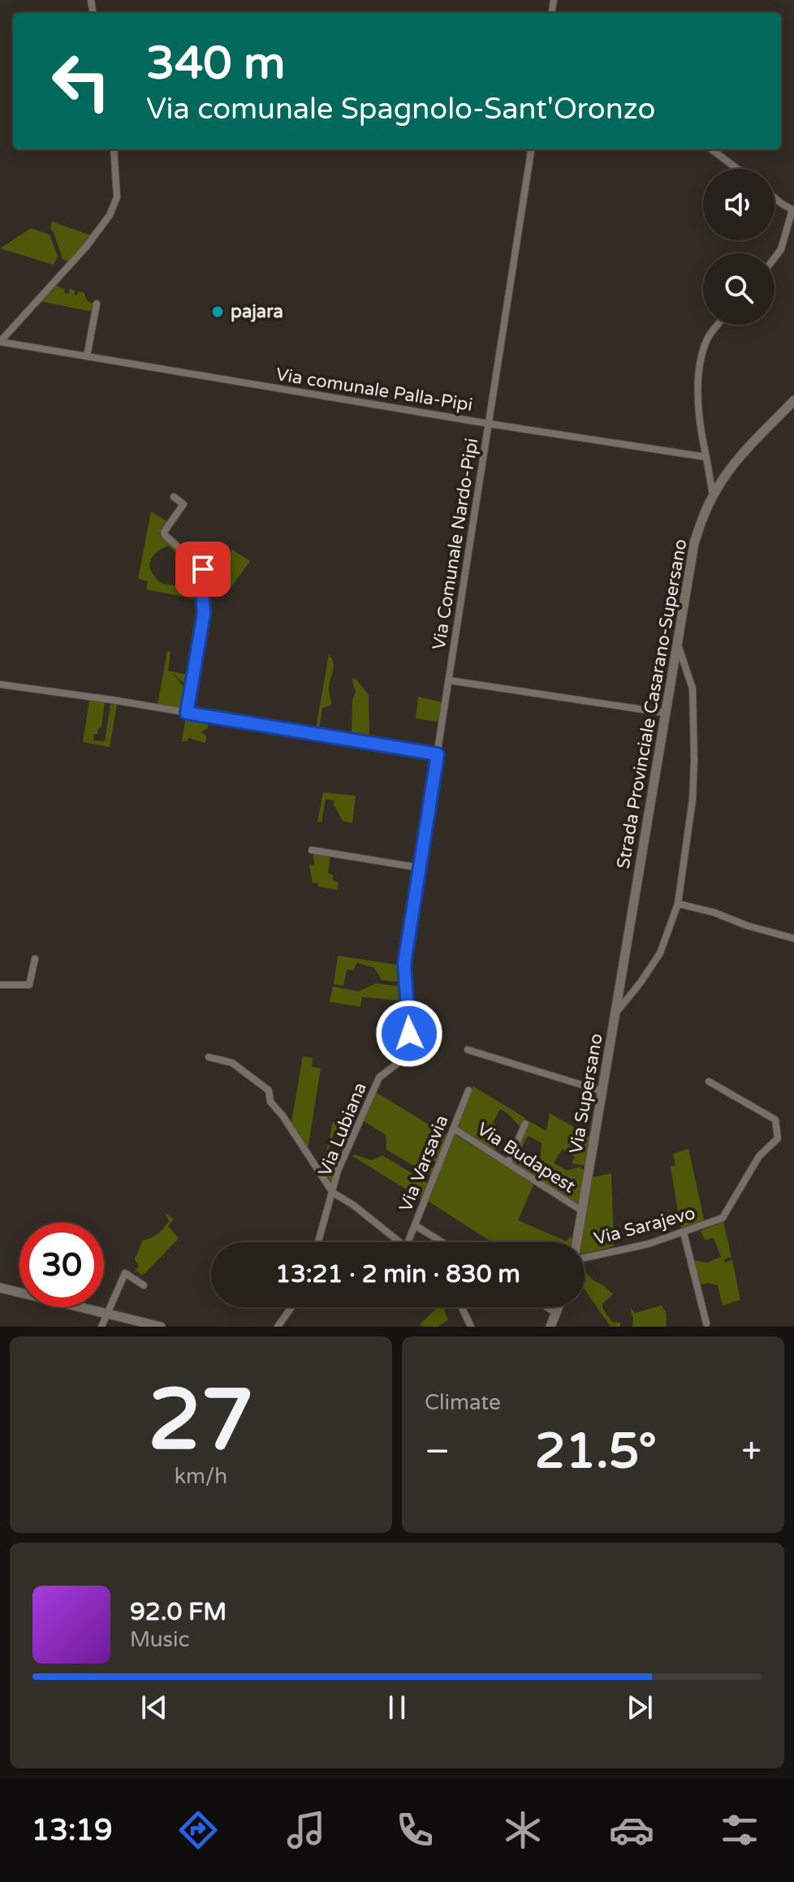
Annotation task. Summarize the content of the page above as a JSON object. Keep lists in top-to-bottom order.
{
  "streets": {
    "main road": ["Strada Provinciale Casarano-Supersano", "Via Supersano"],
    "street": [
      "Via comunale Palla-Pipi",
      "Via Comunale Nardo-Pipi",
      "Via Lubiana",
      "Via Budapest",
      "Via Varsavia",
      "Via Sarajevo"
    ]
  },
  "crossings": [
    ["Via comunale Palla-Pipi", "Via Comunale Nardo-Pipi"],
    ["Via Comunale Nardo-Pipi", "Via Lubiana"],
    ["Strada Provinciale Casarano-Supersano", "Via Supersano"],
    ["Via Supersano", "Via Budapest"],
    ["Via Budapest", "Via Varsavia"]
  ],
  "places": ["pajara"],
  "page": {
    "turn": ["340 m", "Via comunale Spagnolo-Sant'Oronzo"],
    "limit": "30",
    "trip": "13:21 · 2 min · 830 m",
    "tile": [
      ["27", "km/h"],
      "Climate"
    ],
    "heat": ["−", "21.5°", "+"],
    "song": ["92.0 FM", "Music"],
    "tabs": "13:19"
  }
}
